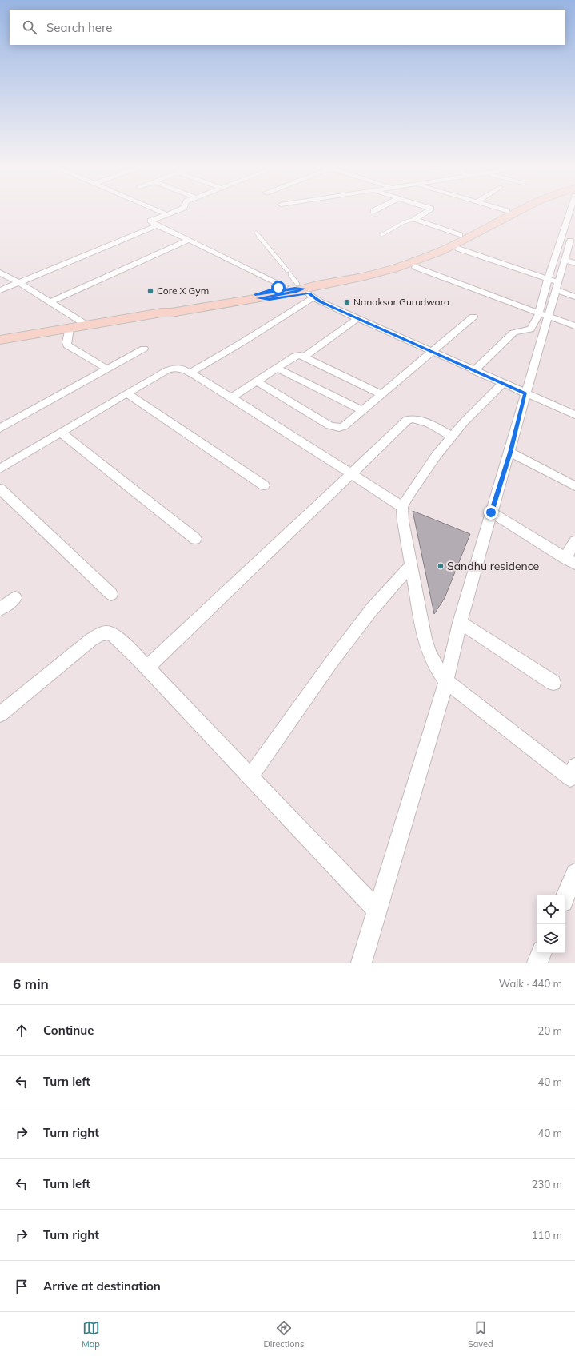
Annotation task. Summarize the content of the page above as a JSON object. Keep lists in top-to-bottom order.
{
  "places": ["Core X Gym", "Nanaksar Gurudwara", "Sandhu residence"],
  "page": {
    "search": "Search here",
    "heading": ["6 min", "Walk · 440 m"],
    "list": [
      ["Continue", "20 m"],
      ["Turn left", "40 m"],
      ["Turn right", "40 m"],
      ["Turn left", "230 m"],
      ["Turn right", "110 m"],
      "Arrive at destination"
    ],
    "nav": ["Map", "Directions", "Saved"]
  }
}
